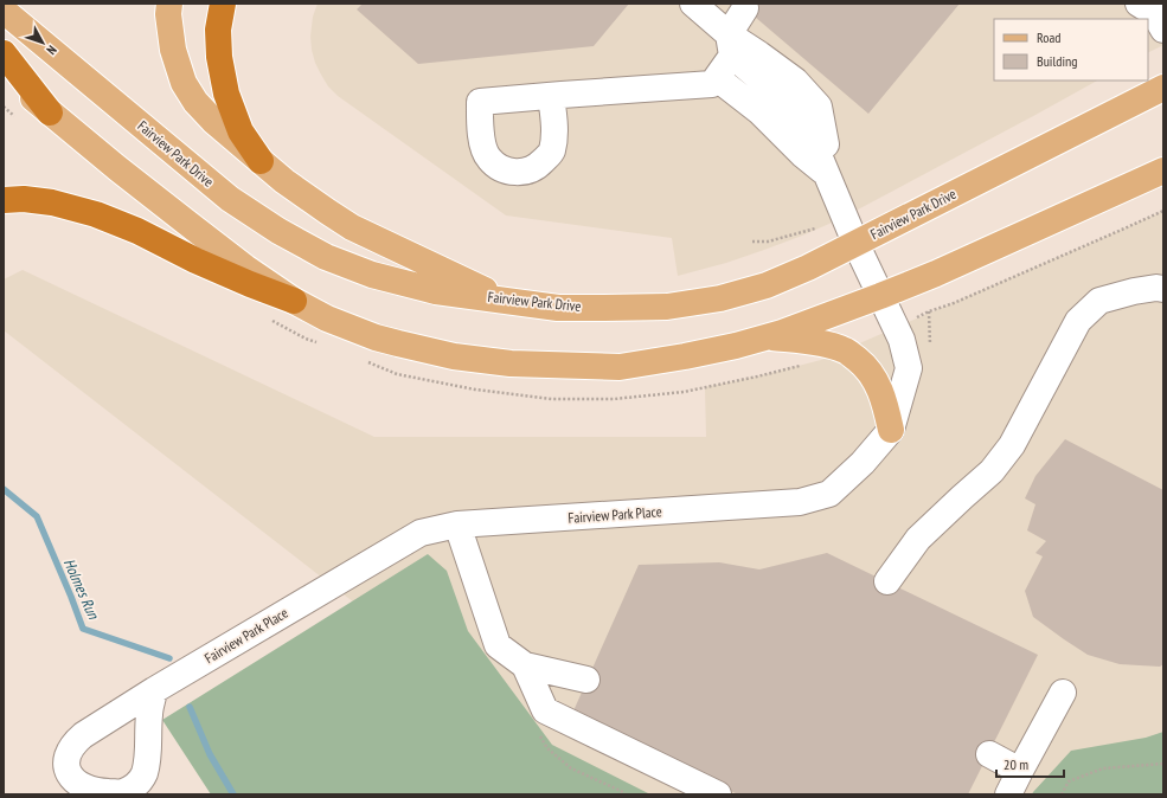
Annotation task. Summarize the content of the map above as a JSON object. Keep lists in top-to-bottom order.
{
  "streets": {
    "main road": ["Fairview Park Drive"],
    "street": ["Fairview Park Place"]
  },
  "crossings": [
    ["Fairview Park Drive", "Fairview Park Place"]
  ],
  "water": ["Holmes Run"],
  "legend": ["Road", "Building"],
  "scale_bar": "20 m",
  "north": "bottom right"
}
